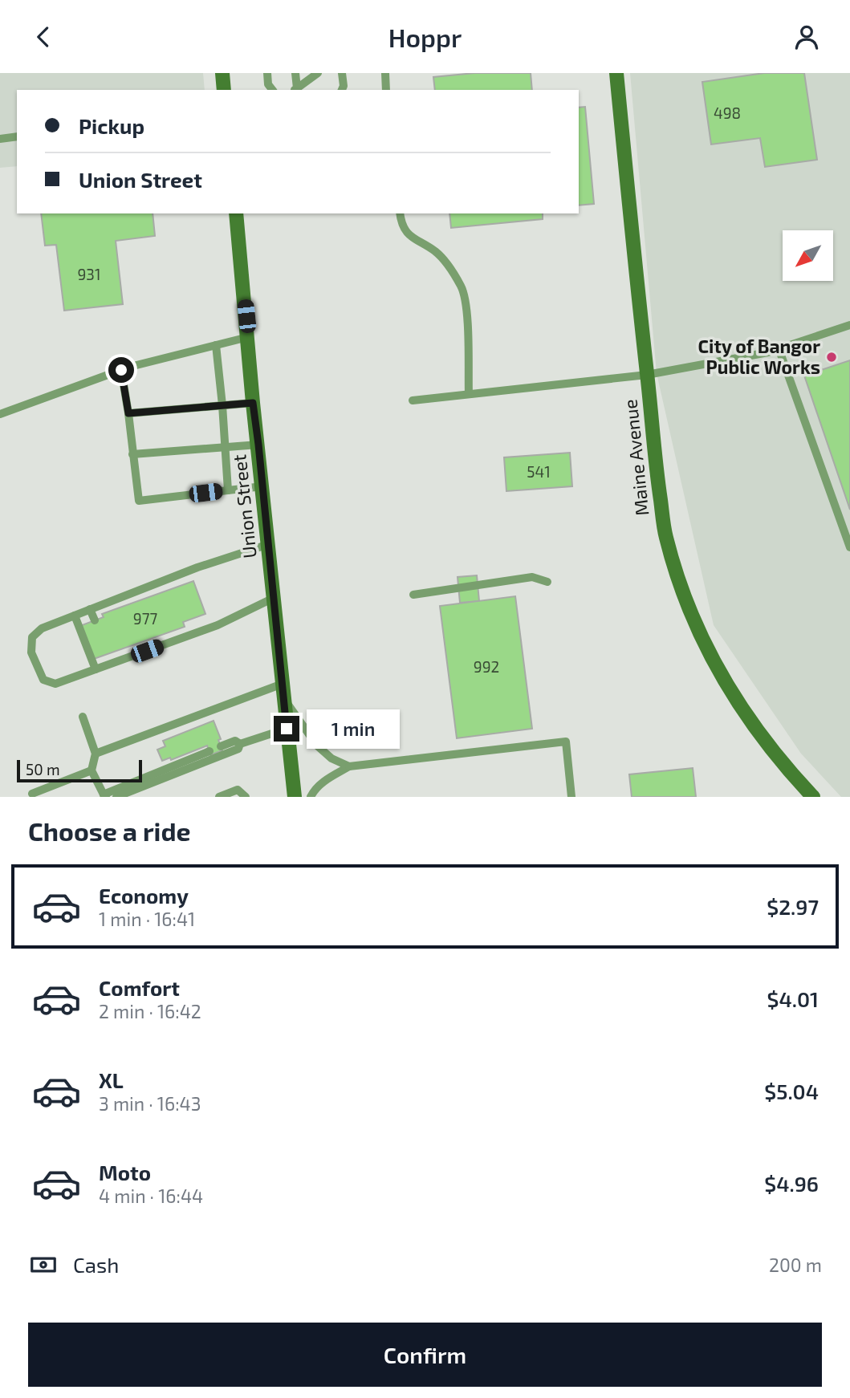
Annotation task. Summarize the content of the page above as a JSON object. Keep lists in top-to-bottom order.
{
  "streets": {
    "street": ["Maine Avenue", "Union Street"]
  },
  "places": ["City of Bangor Public Works"],
  "house_numbers": [
    "498",
    "931",
    "541",
    "977",
    "992"
  ],
  "scale_bar": "50 m",
  "north": "bottom left",
  "page": {
    "header": "Hoppr",
    "banner": ["Pickup", "Union Street"],
    "bubble": "1 min",
    "scale": "50 m",
    "heading": "Choose a ride",
    "list": [
      {
        "name": "Economy",
        "note": "1 min · 16:41",
        "value": "$2.97"
      },
      {
        "name": "Comfort",
        "note": "2 min · 16:42",
        "value": "$4.01"
      },
      {
        "name": "XL",
        "note": "3 min · 16:43",
        "value": "$5.04"
      },
      {
        "name": "Moto",
        "note": "4 min · 16:44",
        "value": "$4.96"
      }
    ],
    "pay": ["Cash", "200 m"],
    "buttons": "Confirm"
  }
}
